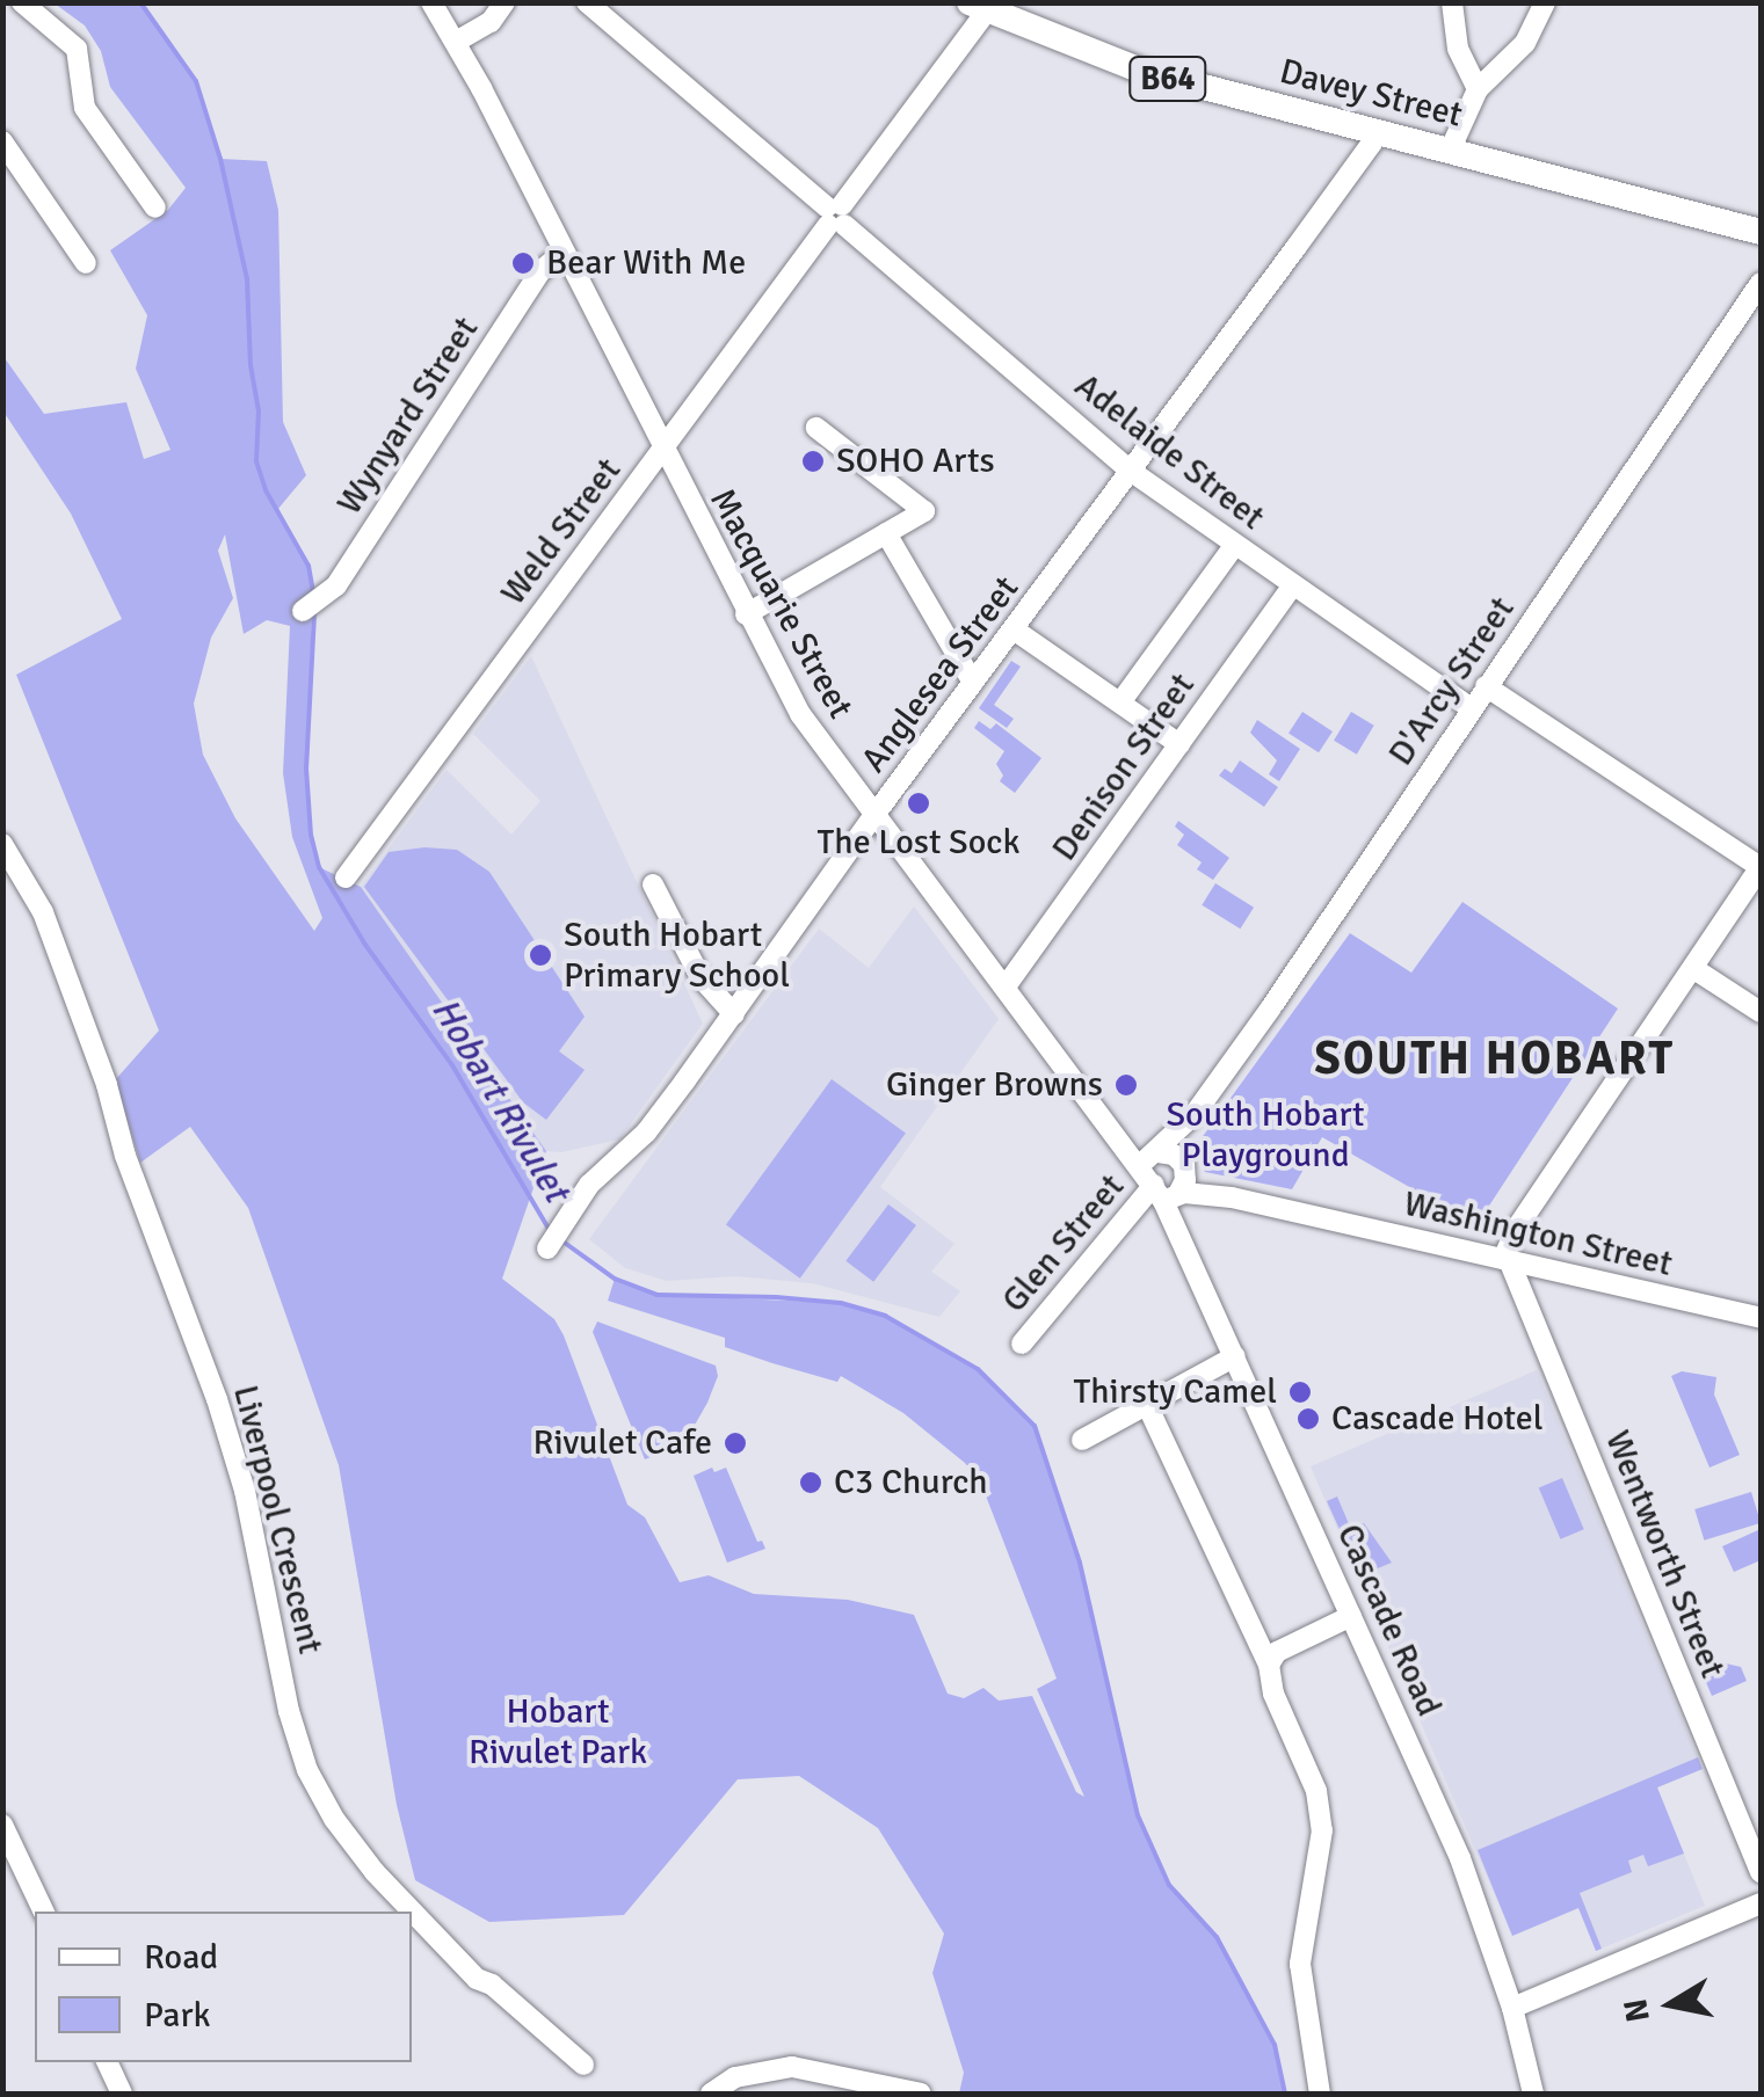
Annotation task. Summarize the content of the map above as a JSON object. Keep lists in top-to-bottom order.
{
  "streets": {
    "main road": ["B64", "Davey Street"],
    "street": [
      "Wynyard Street",
      "Adelaide Street",
      "Weld Street",
      "Macquarie Street",
      "Anglesea Street",
      "D'Arcy Street",
      "Denison Street",
      "Washington Street",
      "Glen Street",
      "Liverpool Crescent",
      "Wentworth Street",
      "Cascade Road"
    ]
  },
  "crossings": [
    ["Davey Street", "Weld Street"],
    ["Davey Street", "Anglesea Street"],
    ["Wynyard Street", "Macquarie Street"],
    ["Adelaide Street", "Weld Street"],
    ["Adelaide Street", "Anglesea Street"],
    ["Adelaide Street", "D'Arcy Street"],
    ["Adelaide Street", "Denison Street"],
    ["Weld Street", "Macquarie Street"],
    ["Macquarie Street", "Anglesea Street"],
    ["Macquarie Street", "D'Arcy Street"],
    ["Macquarie Street", "Denison Street"],
    ["Macquarie Street", "Washington Street"],
    ["Macquarie Street", "Glen Street"],
    ["Macquarie Street", "Cascade Road"],
    ["D'Arcy Street", "Washington Street"],
    ["Washington Street", "Glen Street"],
    ["Washington Street", "Wentworth Street"],
    ["Washington Street", "Cascade Road"],
    ["Glen Street", "Cascade Road"]
  ],
  "districts": ["SOUTH HOBART"],
  "water": ["Hobart Rivulet"],
  "parks": ["South Hobart Playground", "Hobart Rivulet Park"],
  "places": [
    "Bear With Me",
    "SOHO Arts",
    "The Lost Sock",
    "South Hobart Primary School",
    "Ginger Browns",
    "Thirsty Camel",
    "Cascade Hotel",
    "Rivulet Cafe",
    "C3 Church"
  ],
  "legend": ["Road", "Park"],
  "north": "left"
}
